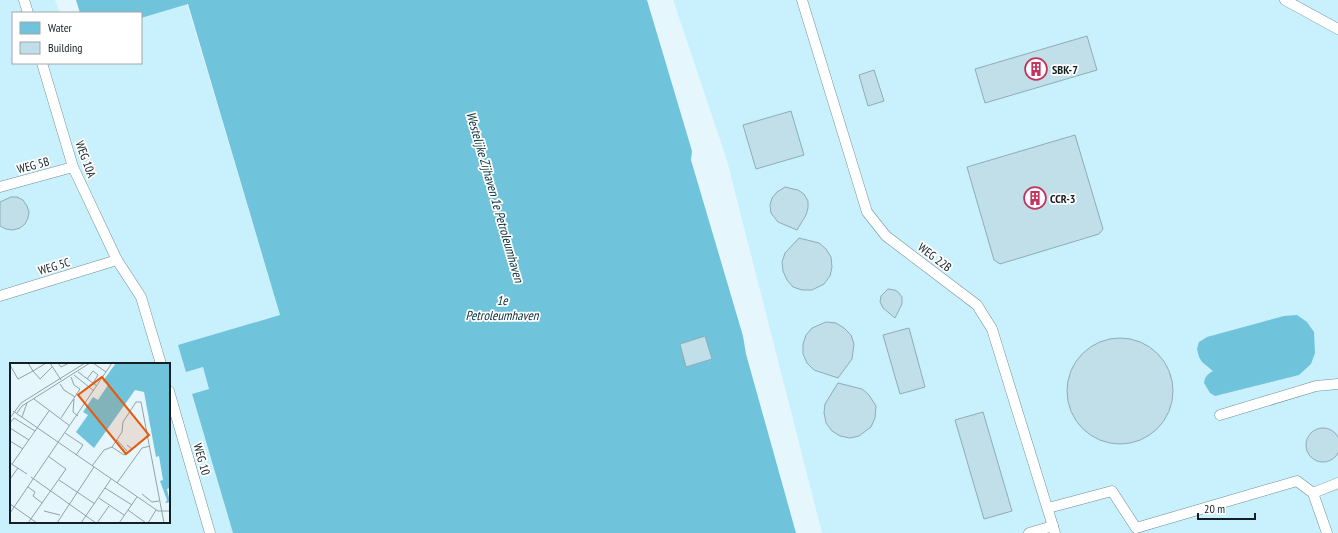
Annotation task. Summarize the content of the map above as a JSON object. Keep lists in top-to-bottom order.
{
  "streets": {
    "lane": [
      "WEG 10A",
      "WEG 5B",
      "WEG 22B",
      "WEG 5C",
      "WEG 10"
    ]
  },
  "crossings": [
    ["WEG 10A", "WEG 5B"],
    ["WEG 10A", "WEG 5C"]
  ],
  "water": ["Westelijke Zijhaven 1e Petroleumhaven", "1e Petroleumhaven"],
  "places": {
    "building": ["SBK-7", "CCR-3"]
  },
  "legend": ["Water", "Building"],
  "scale_bar": "20 m"
}
